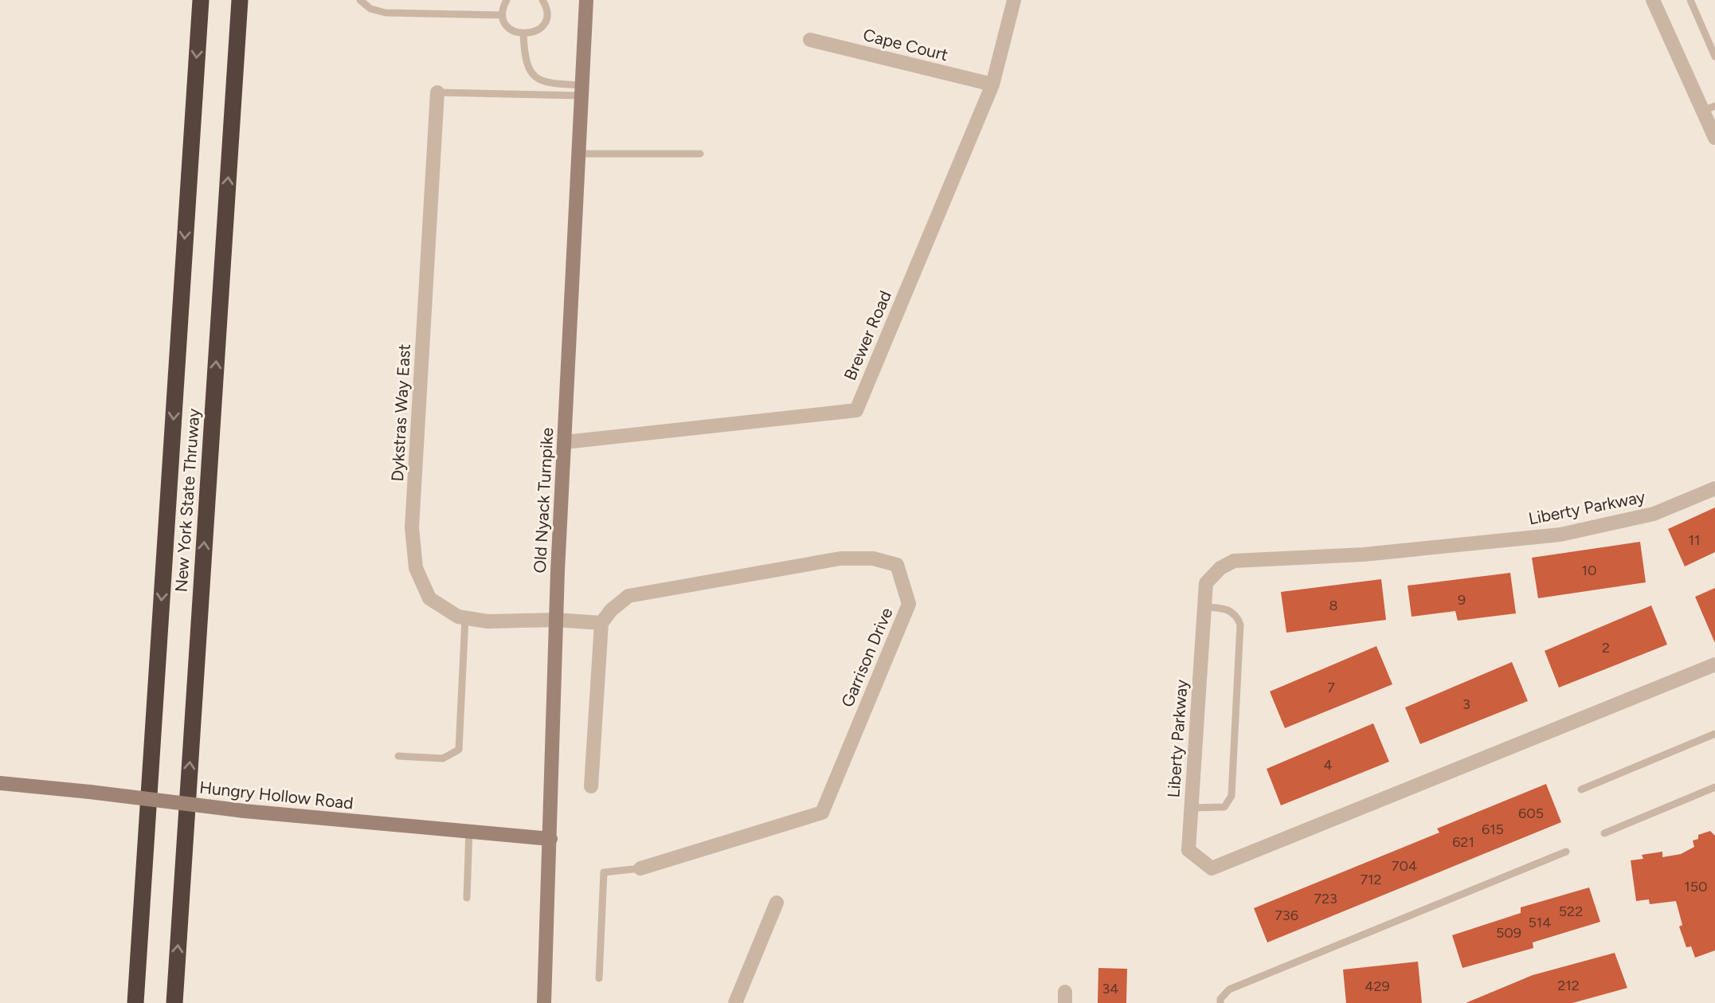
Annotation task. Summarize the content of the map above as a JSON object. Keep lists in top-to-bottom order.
{
  "streets": {
    "highway": ["New York State Thruway"],
    "street": [
      "Cape Court",
      "Brewer Road",
      "Dykstras Way East",
      "Old Nyack Turnpike",
      "Liberty Parkway",
      "Garrison Drive",
      "Hungry Hollow Road"
    ]
  },
  "crossings": [
    ["Cape Court", "Brewer Road"],
    ["Brewer Road", "Old Nyack Turnpike"],
    ["Dykstras Way East", "Old Nyack Turnpike"],
    ["Old Nyack Turnpike", "Hungry Hollow Road"]
  ],
  "house_numbers": [
    "11",
    "10",
    "9",
    "8",
    "2",
    "7",
    "3",
    "4",
    "605",
    "615",
    "621",
    "704",
    "712",
    "150",
    "723",
    "522",
    "736",
    "514",
    "509",
    "212",
    "429",
    "34"
  ]
}
